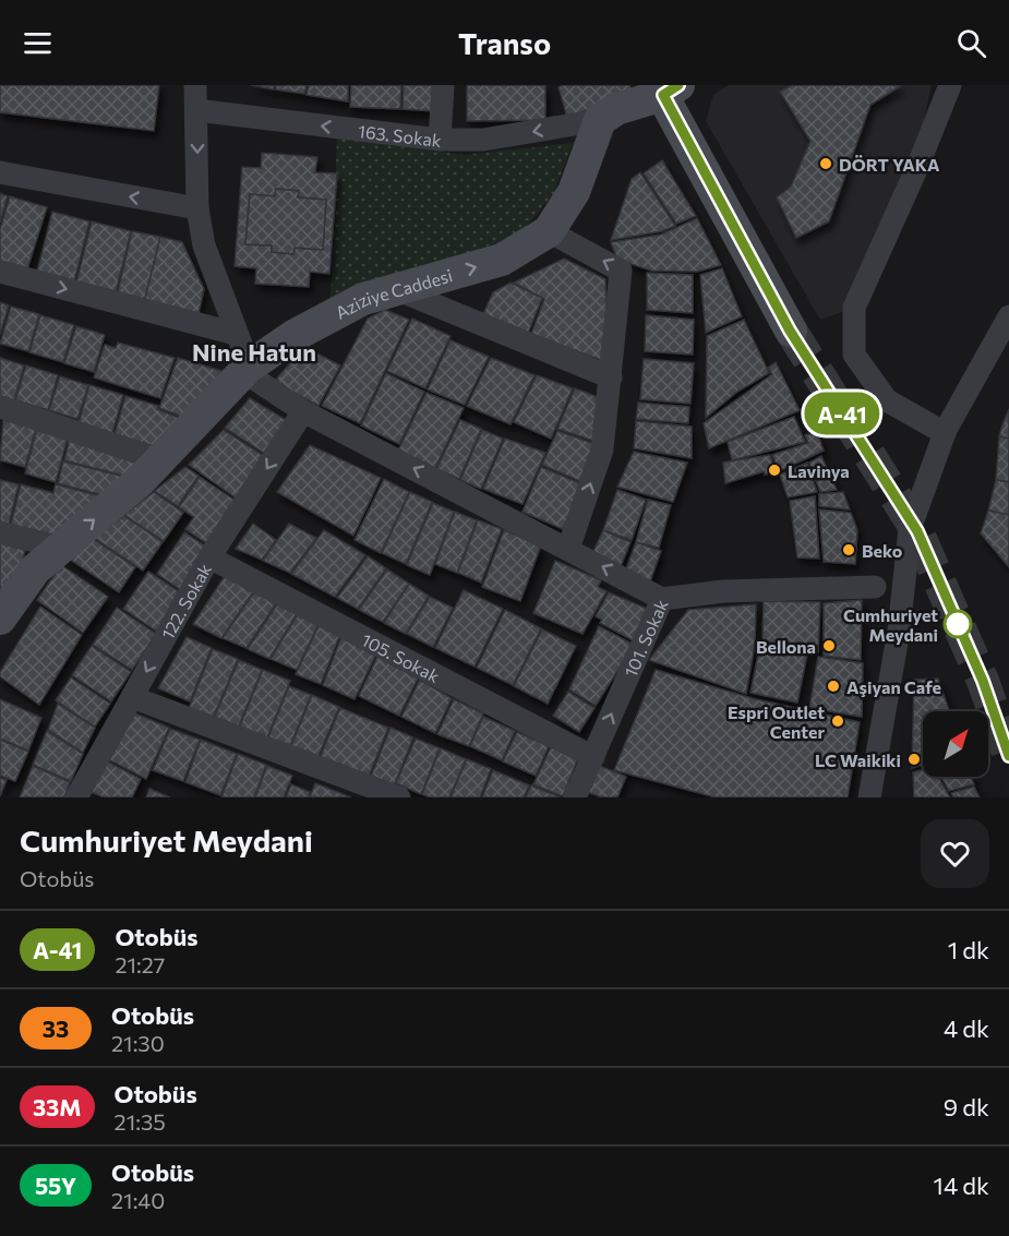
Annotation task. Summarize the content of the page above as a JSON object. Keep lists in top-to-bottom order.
{
  "streets": {
    "street": [
      "163. Sokak",
      "Aziziye Caddesi",
      "122. Sokak",
      "101. Sokak",
      "105. Sokak"
    ]
  },
  "crossings": [
    ["163. Sokak", "Aziziye Caddesi"],
    ["122. Sokak", "105. Sokak"],
    ["101. Sokak", "105. Sokak"]
  ],
  "one_way": ["Aziziye Caddesi", "122. Sokak", "101. Sokak"],
  "districts": ["Nine Hatun"],
  "places": [
    "DÖRT YAKA",
    "Lavinya",
    "Beko",
    "Cumhuriyet Meydani",
    "Bellona",
    "Aşiyan Cafe",
    "Espri Outlet Center",
    "LC Waikiki"
  ],
  "lines": ["bus line A-41"],
  "north": "top right",
  "page": {
    "header": "Transo",
    "on_map": "A-41",
    "heading": ["Cumhuriyet Meydani", "Otobüs"],
    "list": [
      {
        "mark": "A-41",
        "name": "Otobüs",
        "note": "21:27",
        "value": "1 dk"
      },
      {
        "mark": "33",
        "name": "Otobüs",
        "note": "21:30",
        "value": "4 dk"
      },
      {
        "mark": "33M",
        "name": "Otobüs",
        "note": "21:35",
        "value": "9 dk"
      },
      {
        "mark": "55Y",
        "name": "Otobüs",
        "note": "21:40",
        "value": "14 dk"
      }
    ]
  }
}
